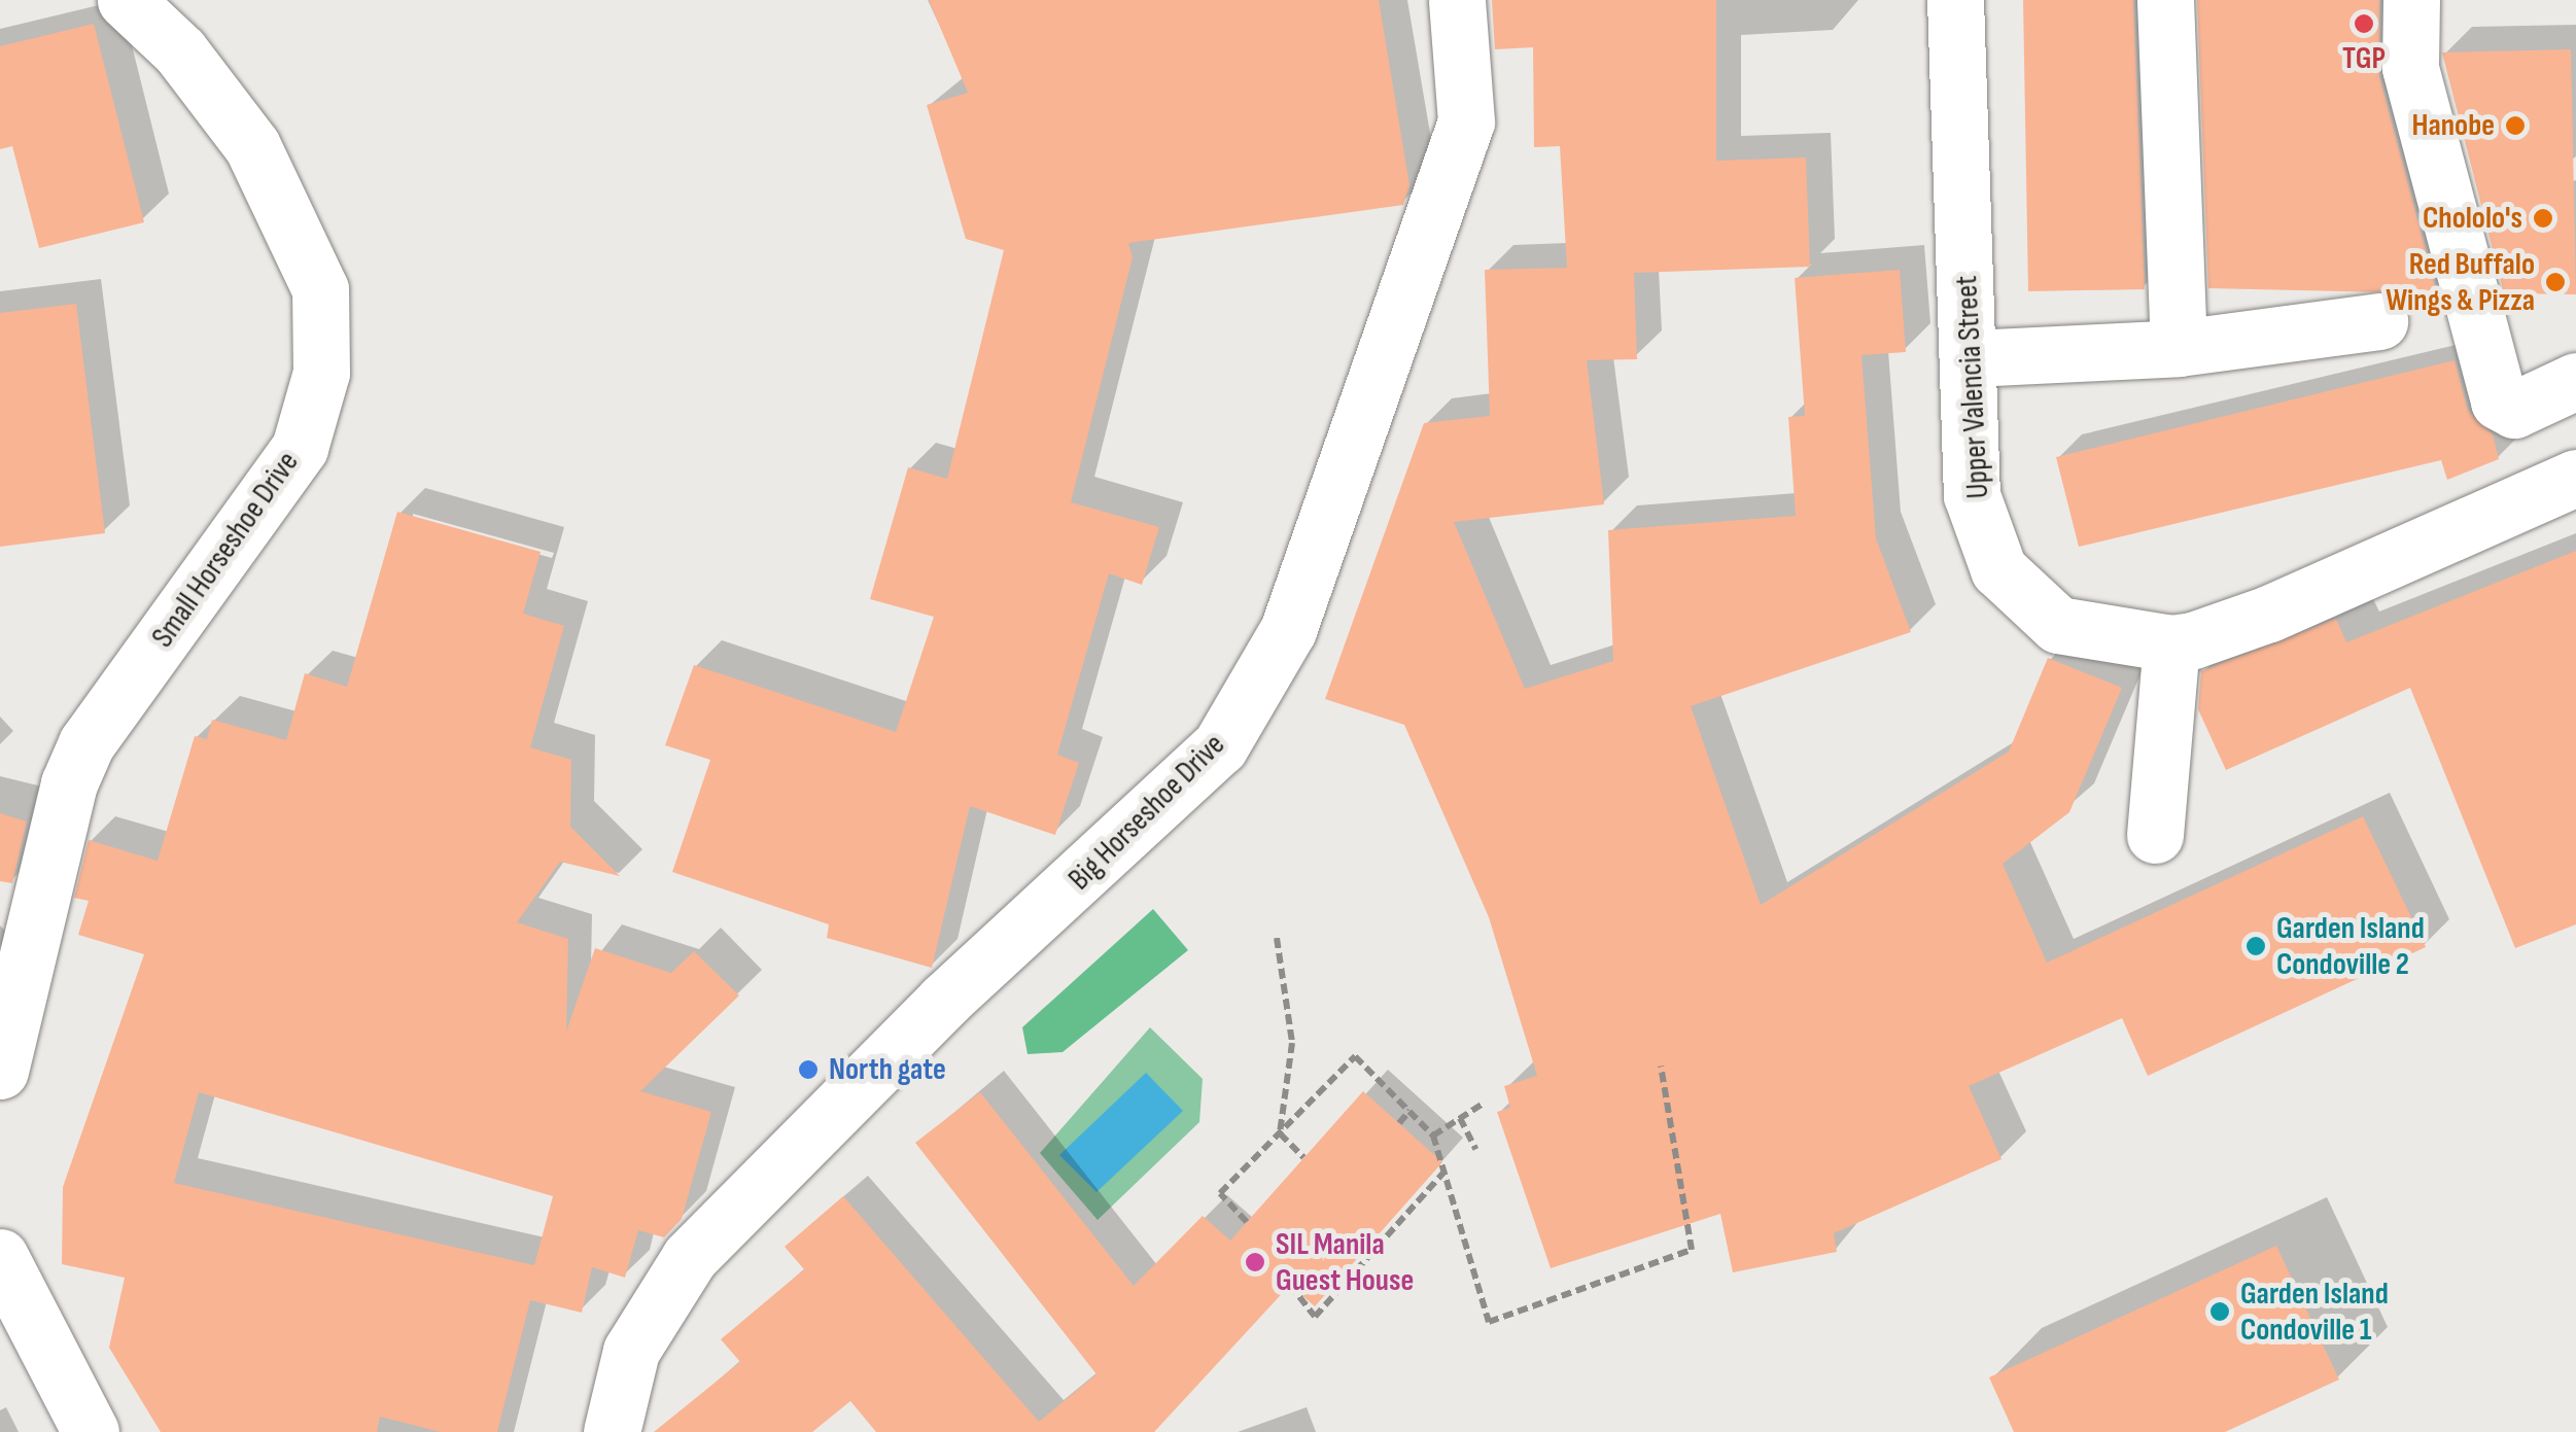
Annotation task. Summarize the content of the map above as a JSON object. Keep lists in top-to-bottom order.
{
  "streets": {
    "street": ["Upper Valencia Street", "Small Horseshoe Drive", "Big Horseshoe Drive"]
  },
  "places": [
    "TGP",
    "Hanobe",
    "Chololo's",
    "Red Buffalo Wings & Pizza",
    "Garden Island Condoville 2",
    "North gate",
    "SIL Manila Guest House",
    "Garden Island Condoville 1"
  ]
}
